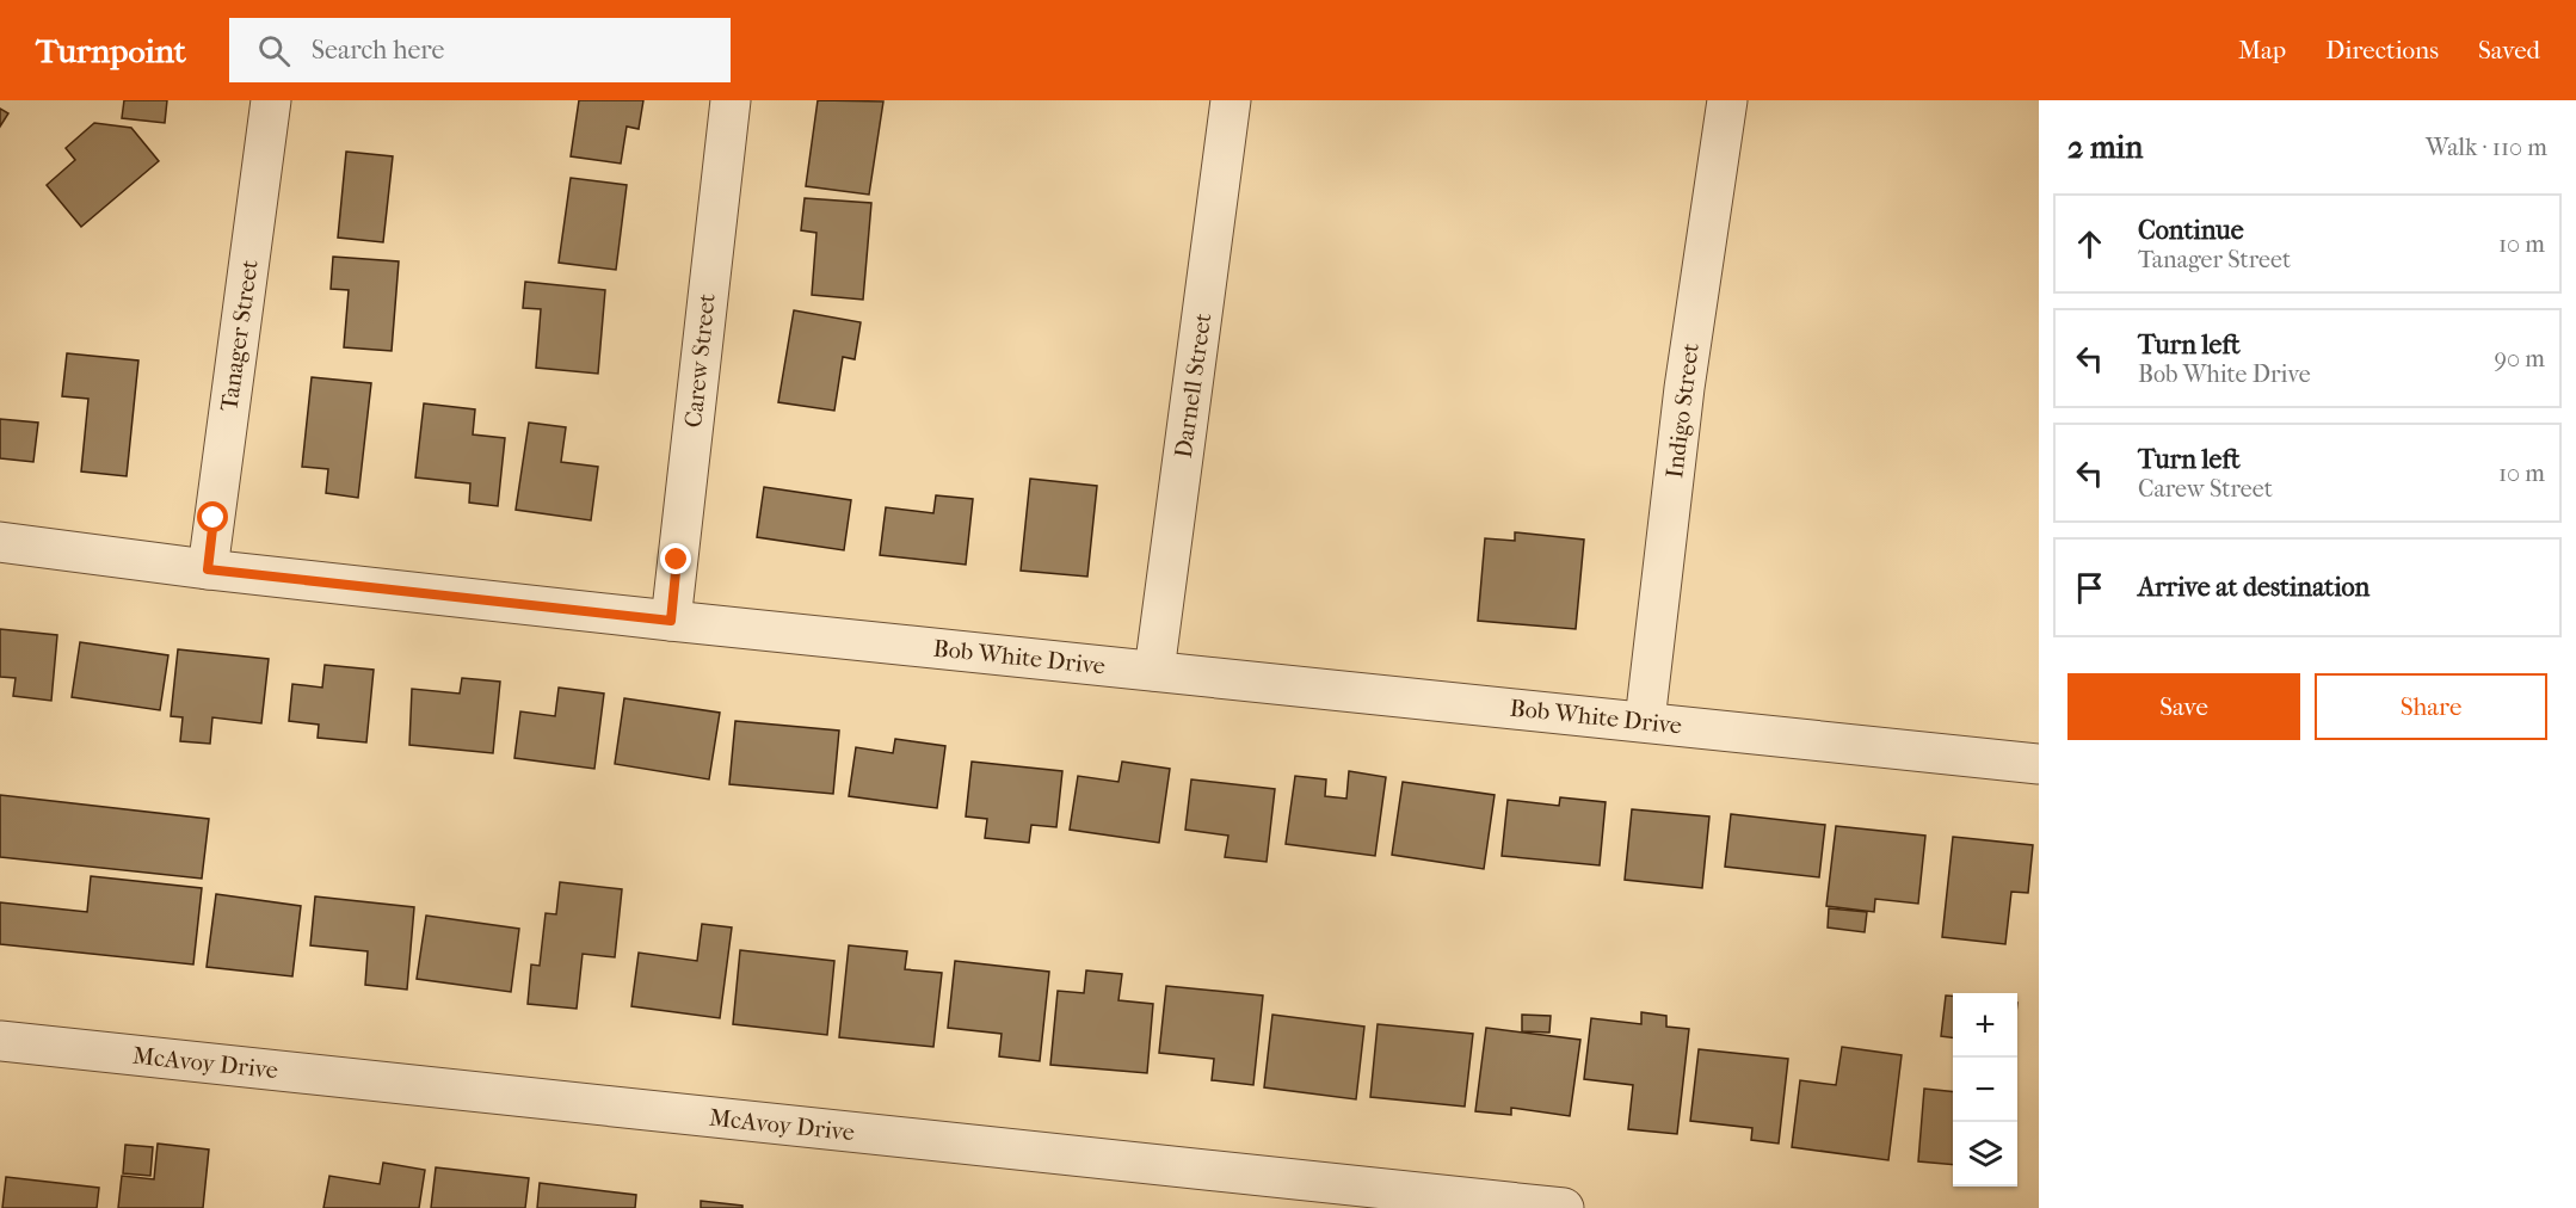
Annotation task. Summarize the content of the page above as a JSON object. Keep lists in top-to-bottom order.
{
  "streets": {
    "street": [
      "Tanager Street",
      "Carew Street",
      "Darnell Street",
      "Indigo Street",
      "Bob White Drive",
      "McAvoy Drive"
    ]
  },
  "crossings": [
    ["Tanager Street", "Bob White Drive"],
    ["Carew Street", "Bob White Drive"],
    ["Darnell Street", "Bob White Drive"],
    ["Indigo Street", "Bob White Drive"]
  ],
  "page": {
    "header": "Turnpoint",
    "search": "Search here",
    "nav": ["Map", "Directions", "Saved"],
    "heading": ["2 min", "Walk · 110 m"],
    "list": [
      ["Continue", "Tanager Street", "10 m"],
      ["Turn left", "Bob White Drive", "90 m"],
      ["Turn left", "Carew Street", "10 m"],
      "Arrive at destination"
    ],
    "buttons": ["Save", "Share"],
    "map_buttons": ["+", "−"]
  }
}
